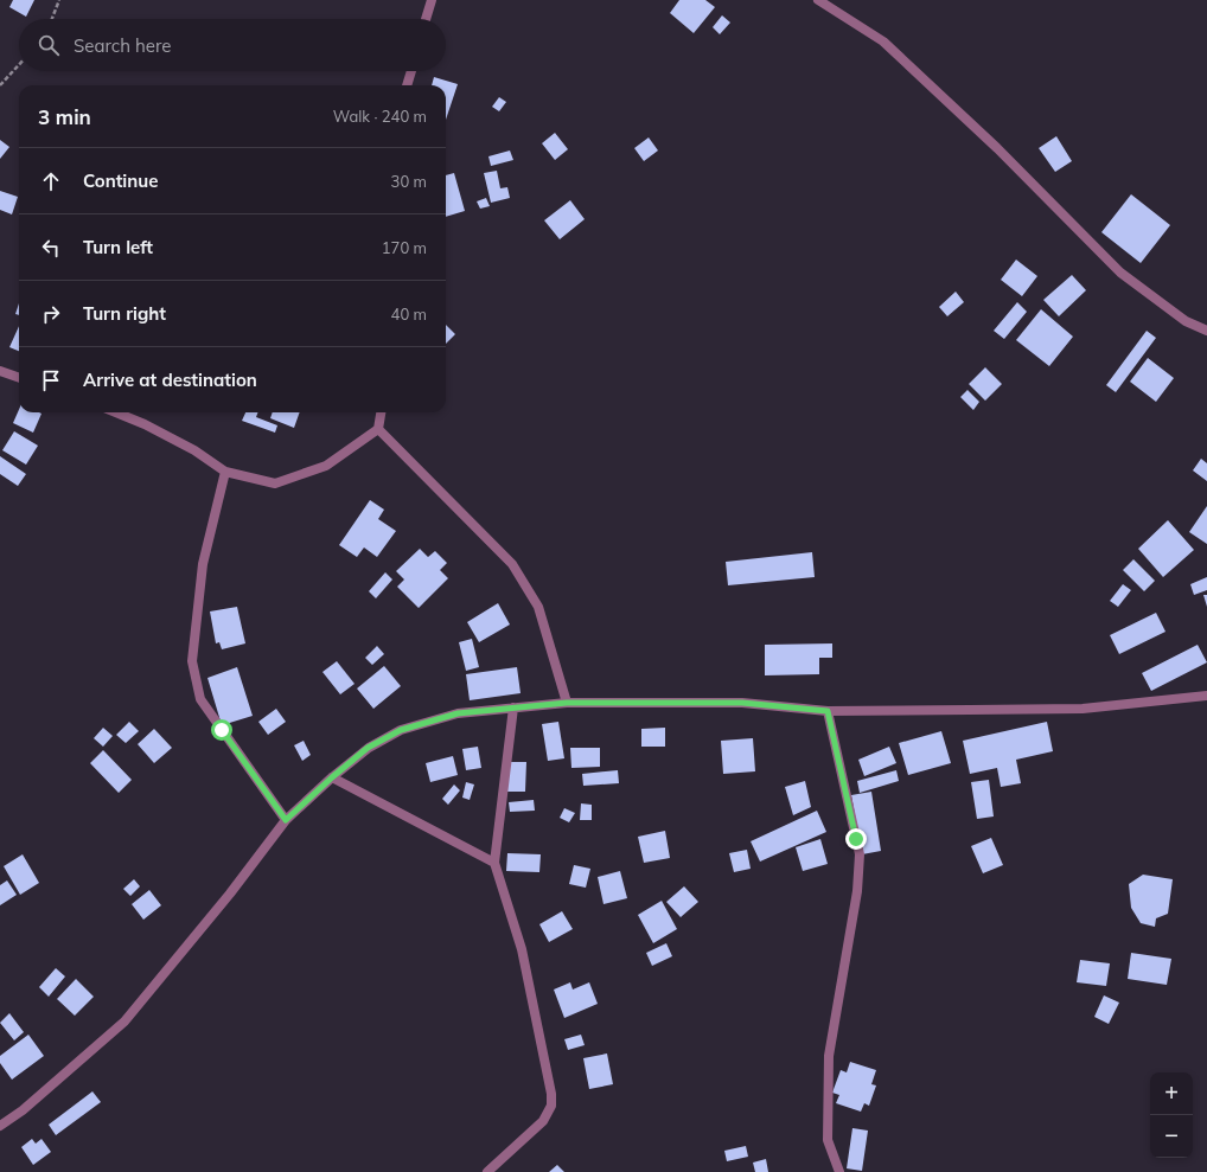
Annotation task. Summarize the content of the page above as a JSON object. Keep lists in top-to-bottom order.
{
  "page": {
    "search": "Search here",
    "heading": ["3 min", "Walk · 240 m"],
    "list": [
      ["Continue", "30 m"],
      ["Turn left", "170 m"],
      ["Turn right", "40 m"],
      "Arrive at destination"
    ],
    "map_buttons": ["+", "−"]
  }
}
